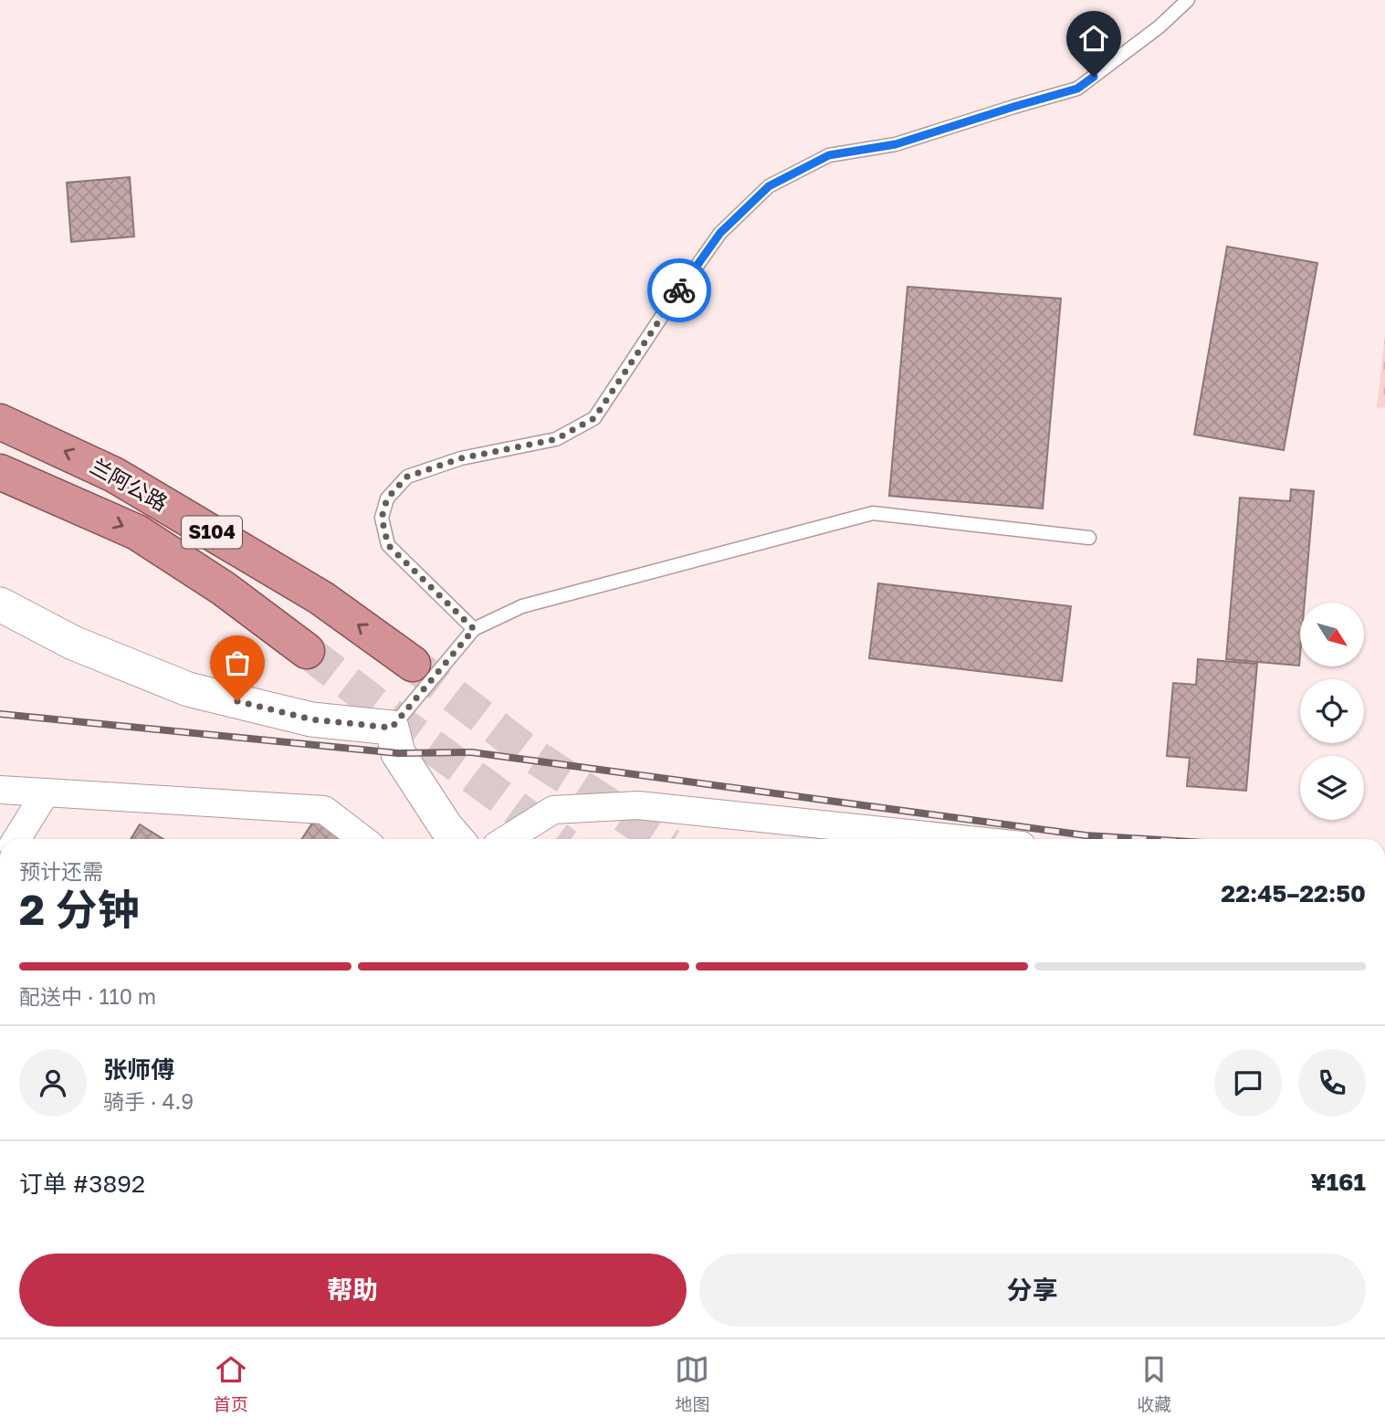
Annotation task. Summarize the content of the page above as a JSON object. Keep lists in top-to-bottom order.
{
  "streets": {
    "highway": ["兰阿公路", "S104"]
  },
  "north": "bottom right",
  "page": {
    "heading": ["2 分钟", "预计还需", "22:45–22:50"],
    "panel": [
      "张师傅",
      "骑手 · 4.9",
      "订单 #3892",
      "¥161"
    ],
    "bar": "配送中 · 110 m",
    "buttons": ["帮助", "分享"],
    "tabs": ["首页", "地图", "收藏"]
  }
}
